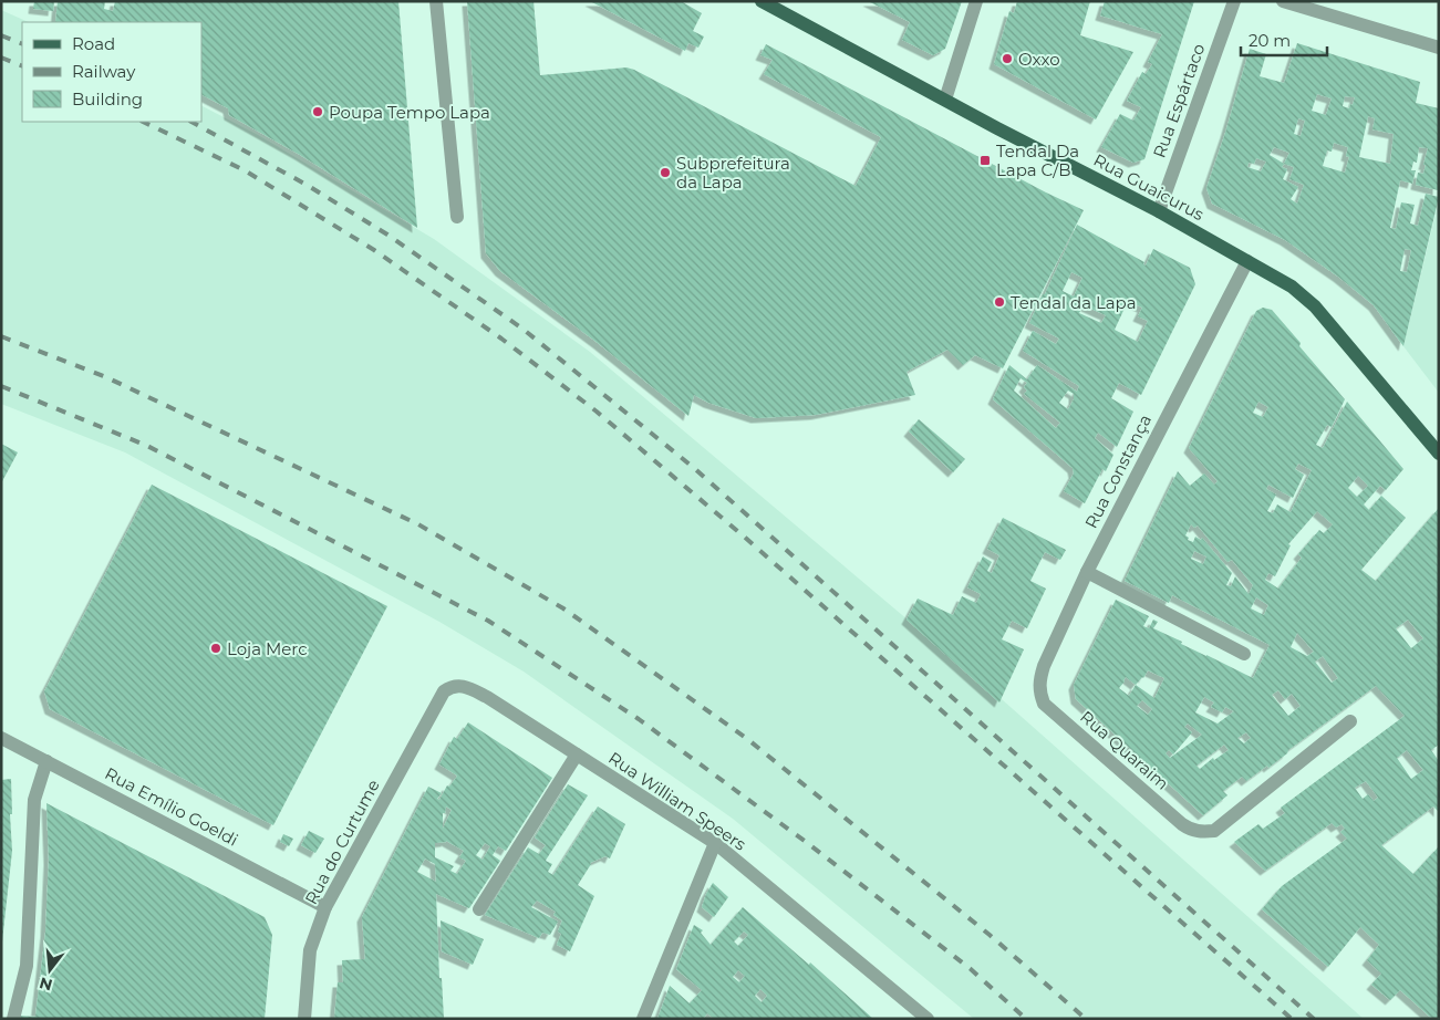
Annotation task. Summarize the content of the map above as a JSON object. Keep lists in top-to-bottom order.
{
  "streets": {
    "main road": ["Rua Guaicurus"],
    "street": [
      "Rua Espártaco",
      "Rua Constança",
      "Rua Quaraim",
      "Rua William Speers",
      "Rua Emílio Goeldi",
      "Rua do Curtume"
    ]
  },
  "crossings": [
    ["Rua Espártaco", "Rua Guaicurus"],
    ["Rua Guaicurus", "Rua Constança"],
    ["Rua Constança", "Rua Quaraim"],
    ["Rua William Speers", "Rua do Curtume"],
    ["Rua Emílio Goeldi", "Rua do Curtume"]
  ],
  "places": {
    "other": [
      "Oxxo",
      "Poupa Tempo Lapa",
      "Subprefeitura da Lapa",
      "Tendal da Lapa",
      "Loja Merc"
    ],
    "transit": ["Tendal Da Lapa C/B"]
  },
  "legend": ["Road", "Railway", "Building"],
  "scale_bar": "20 m",
  "north": "bottom"
}
